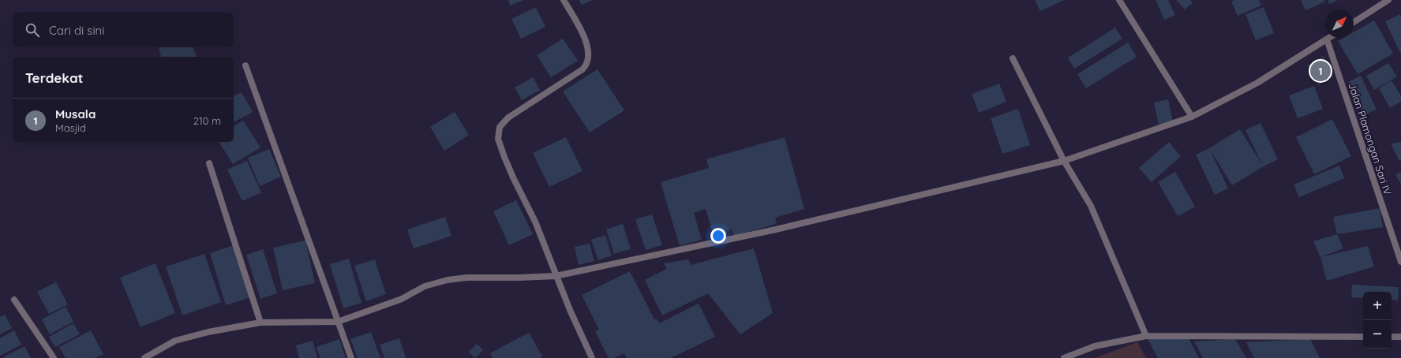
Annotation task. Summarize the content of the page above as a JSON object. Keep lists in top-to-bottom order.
{
  "streets": {
    "street": ["Jalan Plamongan Sari IV"]
  },
  "north": "top right",
  "page": {
    "search": "Cari di sini",
    "heading": "Terdekat",
    "pins": "1",
    "list": [
      {
        "mark": "1",
        "name": "Musala",
        "note": "Masjid",
        "value": "210 m"
      }
    ],
    "map_buttons": ["+", "−"]
  }
}
